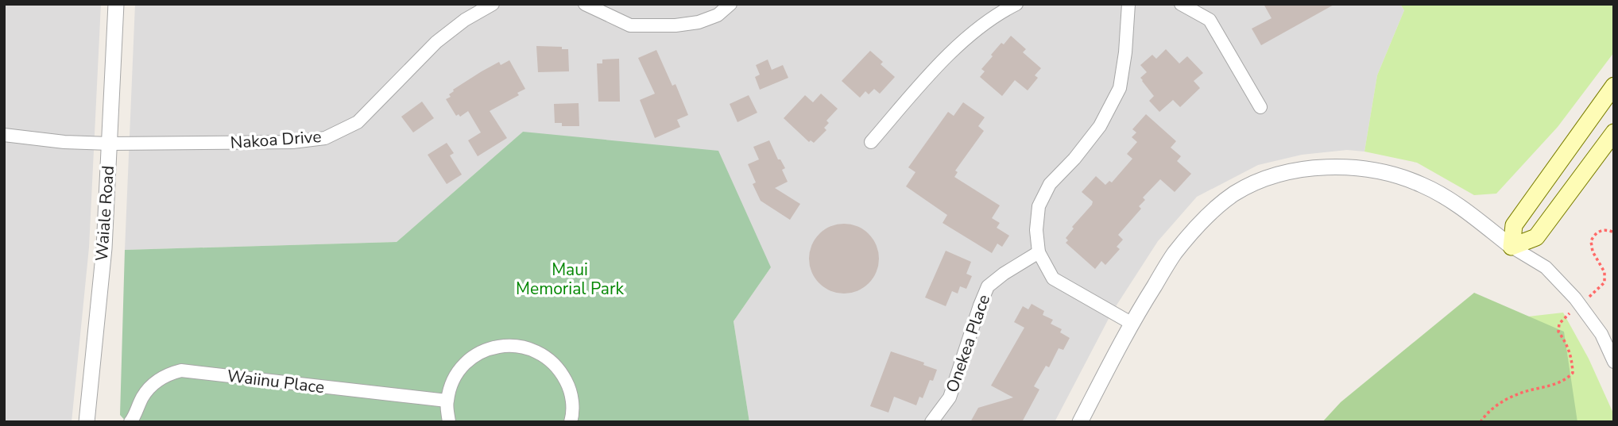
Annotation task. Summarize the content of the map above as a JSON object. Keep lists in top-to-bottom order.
{
  "streets": {
    "street": [
      "Nakoa Drive",
      "Waiale Road",
      "Onekea Place",
      "Waiinu Place"
    ]
  },
  "crossings": [
    ["Nakoa Drive", "Waiale Road"]
  ],
  "parks": ["Maui Memorial Park"]
}
